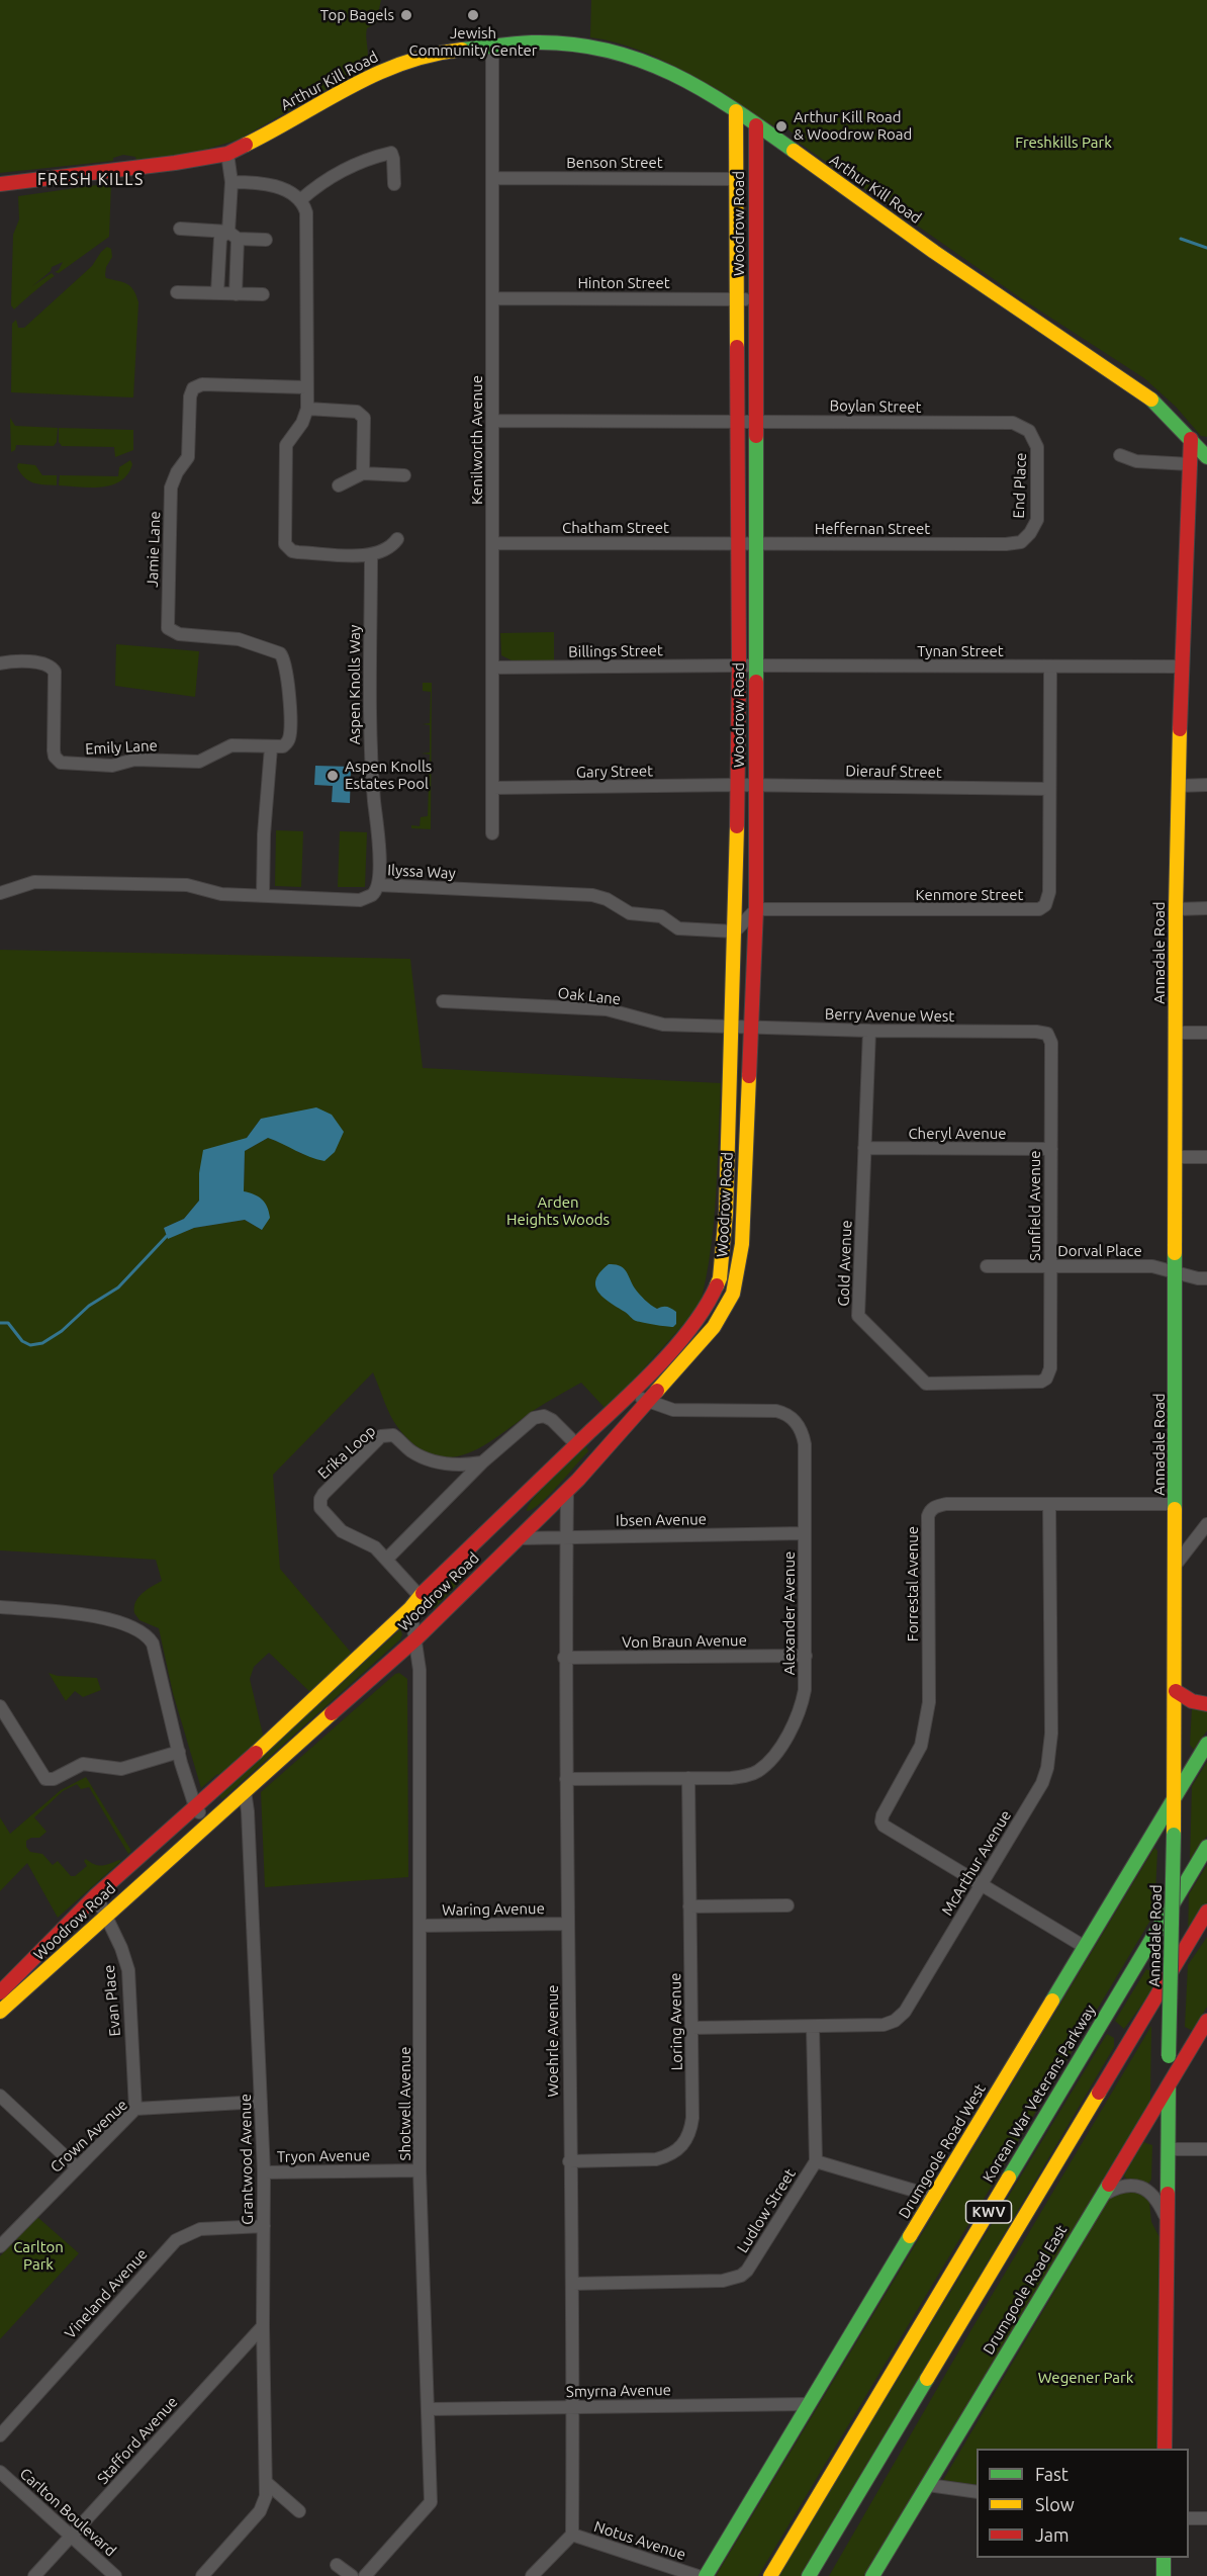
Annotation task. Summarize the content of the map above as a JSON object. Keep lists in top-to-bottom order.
{
  "streets": {
    "main road": [
      "Arthur Kill Road",
      "Woodrow Road",
      "Annadale Road",
      "Korean War Veterans Parkway",
      "Drumgoole Road West",
      "KWV",
      "Drumgoole Road East"
    ],
    "street": [
      "Benson Street",
      "Hinton Street",
      "Boylan Street",
      "Kenilworth Avenue",
      "End Place",
      "Chatham Street",
      "Heffernan Street",
      "Jamie Lane",
      "Billings Street",
      "Tynan Street",
      "Aspen Knolls Way",
      "Emily Lane",
      "Gary Street",
      "Dierauf Street",
      "Ilyssa Way",
      "Kenmore Street",
      "Oak Lane",
      "Berry Avenue West",
      "Cheryl Avenue",
      "Sunfield Avenue",
      "Dorval Place",
      "Gold Avenue",
      "Erika Loop",
      "Ibsen Avenue",
      "Forrestal Avenue",
      "Alexander Avenue",
      "Von Braun Avenue",
      "McArthur Avenue",
      "Waring Avenue",
      "Evan Place",
      "Loring Avenue",
      "Woehrle Avenue",
      "Shotwell Avenue",
      "Crown Avenue",
      "Tryon Avenue",
      "Grantwood Avenue",
      "Ludlow Street",
      "Vineland Avenue",
      "Smyrna Avenue",
      "Stafford Avenue",
      "Carlton Boulevard",
      "Notus Avenue"
    ]
  },
  "crossings": [
    ["Arthur Kill Road", "Woodrow Road"],
    ["Arthur Kill Road", "Kenilworth Avenue"],
    ["Arthur Kill Road", "Annadale Road"],
    ["Benson Street", "Woodrow Road"],
    ["Benson Street", "Kenilworth Avenue"],
    ["Woodrow Road", "Hinton Street"],
    ["Woodrow Road", "Boylan Street"],
    ["Woodrow Road", "Chatham Street"],
    ["Woodrow Road", "Heffernan Street"],
    ["Woodrow Road", "Billings Street"],
    ["Woodrow Road", "Tynan Street"],
    ["Woodrow Road", "Gary Street"],
    ["Woodrow Road", "Dierauf Street"],
    ["Woodrow Road", "Ilyssa Way"],
    ["Woodrow Road", "Kenmore Street"],
    ["Woodrow Road", "Oak Lane"],
    ["Woodrow Road", "Berry Avenue West"],
    ["Woodrow Road", "Erika Loop"],
    ["Woodrow Road", "Ibsen Avenue"],
    ["Woodrow Road", "Alexander Avenue"],
    ["Woodrow Road", "Evan Place"],
    ["Woodrow Road", "Woehrle Avenue"],
    ["Woodrow Road", "Shotwell Avenue"],
    ["Woodrow Road", "Grantwood Avenue"],
    ["Hinton Street", "Kenilworth Avenue"],
    ["Boylan Street", "End Place"],
    ["Kenilworth Avenue", "Chatham Street"],
    ["Kenilworth Avenue", "Billings Street"],
    ["Kenilworth Avenue", "Gary Street"],
    ["End Place", "Heffernan Street"],
    ["Chatham Street", "Heffernan Street"],
    ["Jamie Lane", "Emily Lane"],
    ["Billings Street", "Tynan Street"],
    ["Tynan Street", "Kenmore Street"],
    ["Tynan Street", "Annadale Road"],
    ["Aspen Knolls Way", "Ilyssa Way"],
    ["Gary Street", "Dierauf Street"],
    ["Dierauf Street", "Kenmore Street"],
    ["Annadale Road", "Dorval Place"],
    ["Annadale Road", "Forrestal Avenue"],
    ["Annadale Road", "Drumgoole Road West"],
    ["Annadale Road", "Drumgoole Road East"],
    ["Oak Lane", "Berry Avenue West"],
    ["Berry Avenue West", "Sunfield Avenue"],
    ["Berry Avenue West", "Gold Avenue"],
    ["Cheryl Avenue", "Sunfield Avenue"],
    ["Cheryl Avenue", "Gold Avenue"],
    ["Sunfield Avenue", "Dorval Place"],
    ["Sunfield Avenue", "Gold Avenue"],
    ["Ibsen Avenue", "Alexander Avenue"],
    ["Ibsen Avenue", "Woehrle Avenue"],
    ["Forrestal Avenue", "McArthur Avenue"],
    ["Alexander Avenue", "Von Braun Avenue"],
    ["Alexander Avenue", "Loring Avenue"],
    ["Alexander Avenue", "Woehrle Avenue"],
    ["Von Braun Avenue", "Woehrle Avenue"],
    ["McArthur Avenue", "Loring Avenue"],
    ["McArthur Avenue", "Ludlow Street"],
    ["Waring Avenue", "Woehrle Avenue"],
    ["Waring Avenue", "Shotwell Avenue"],
    ["Evan Place", "Crown Avenue"],
    ["Loring Avenue", "Woehrle Avenue"],
    ["Woehrle Avenue", "Ludlow Street"],
    ["Woehrle Avenue", "Smyrna Avenue"],
    ["Woehrle Avenue", "Notus Avenue"],
    ["Shotwell Avenue", "Tryon Avenue"],
    ["Shotwell Avenue", "Smyrna Avenue"],
    ["Crown Avenue", "Grantwood Avenue"],
    ["Drumgoole Road West", "Smyrna Avenue"],
    ["Tryon Avenue", "Grantwood Avenue"],
    ["Grantwood Avenue", "Vineland Avenue"],
    ["Grantwood Avenue", "Stafford Avenue"],
    ["Stafford Avenue", "Carlton Boulevard"]
  ],
  "districts": ["FRESH KILLS"],
  "parks": [
    "Freshkills Park",
    "Arden Heights Woods",
    "Carlton Park",
    "Wegener Park"
  ],
  "places": [
    "Top Bagels",
    "Jewish Community Center",
    "Arthur Kill Road & Woodrow Road",
    "Aspen Knolls Estates Pool"
  ],
  "legend": ["Fast", "Slow", "Jam"]
}
